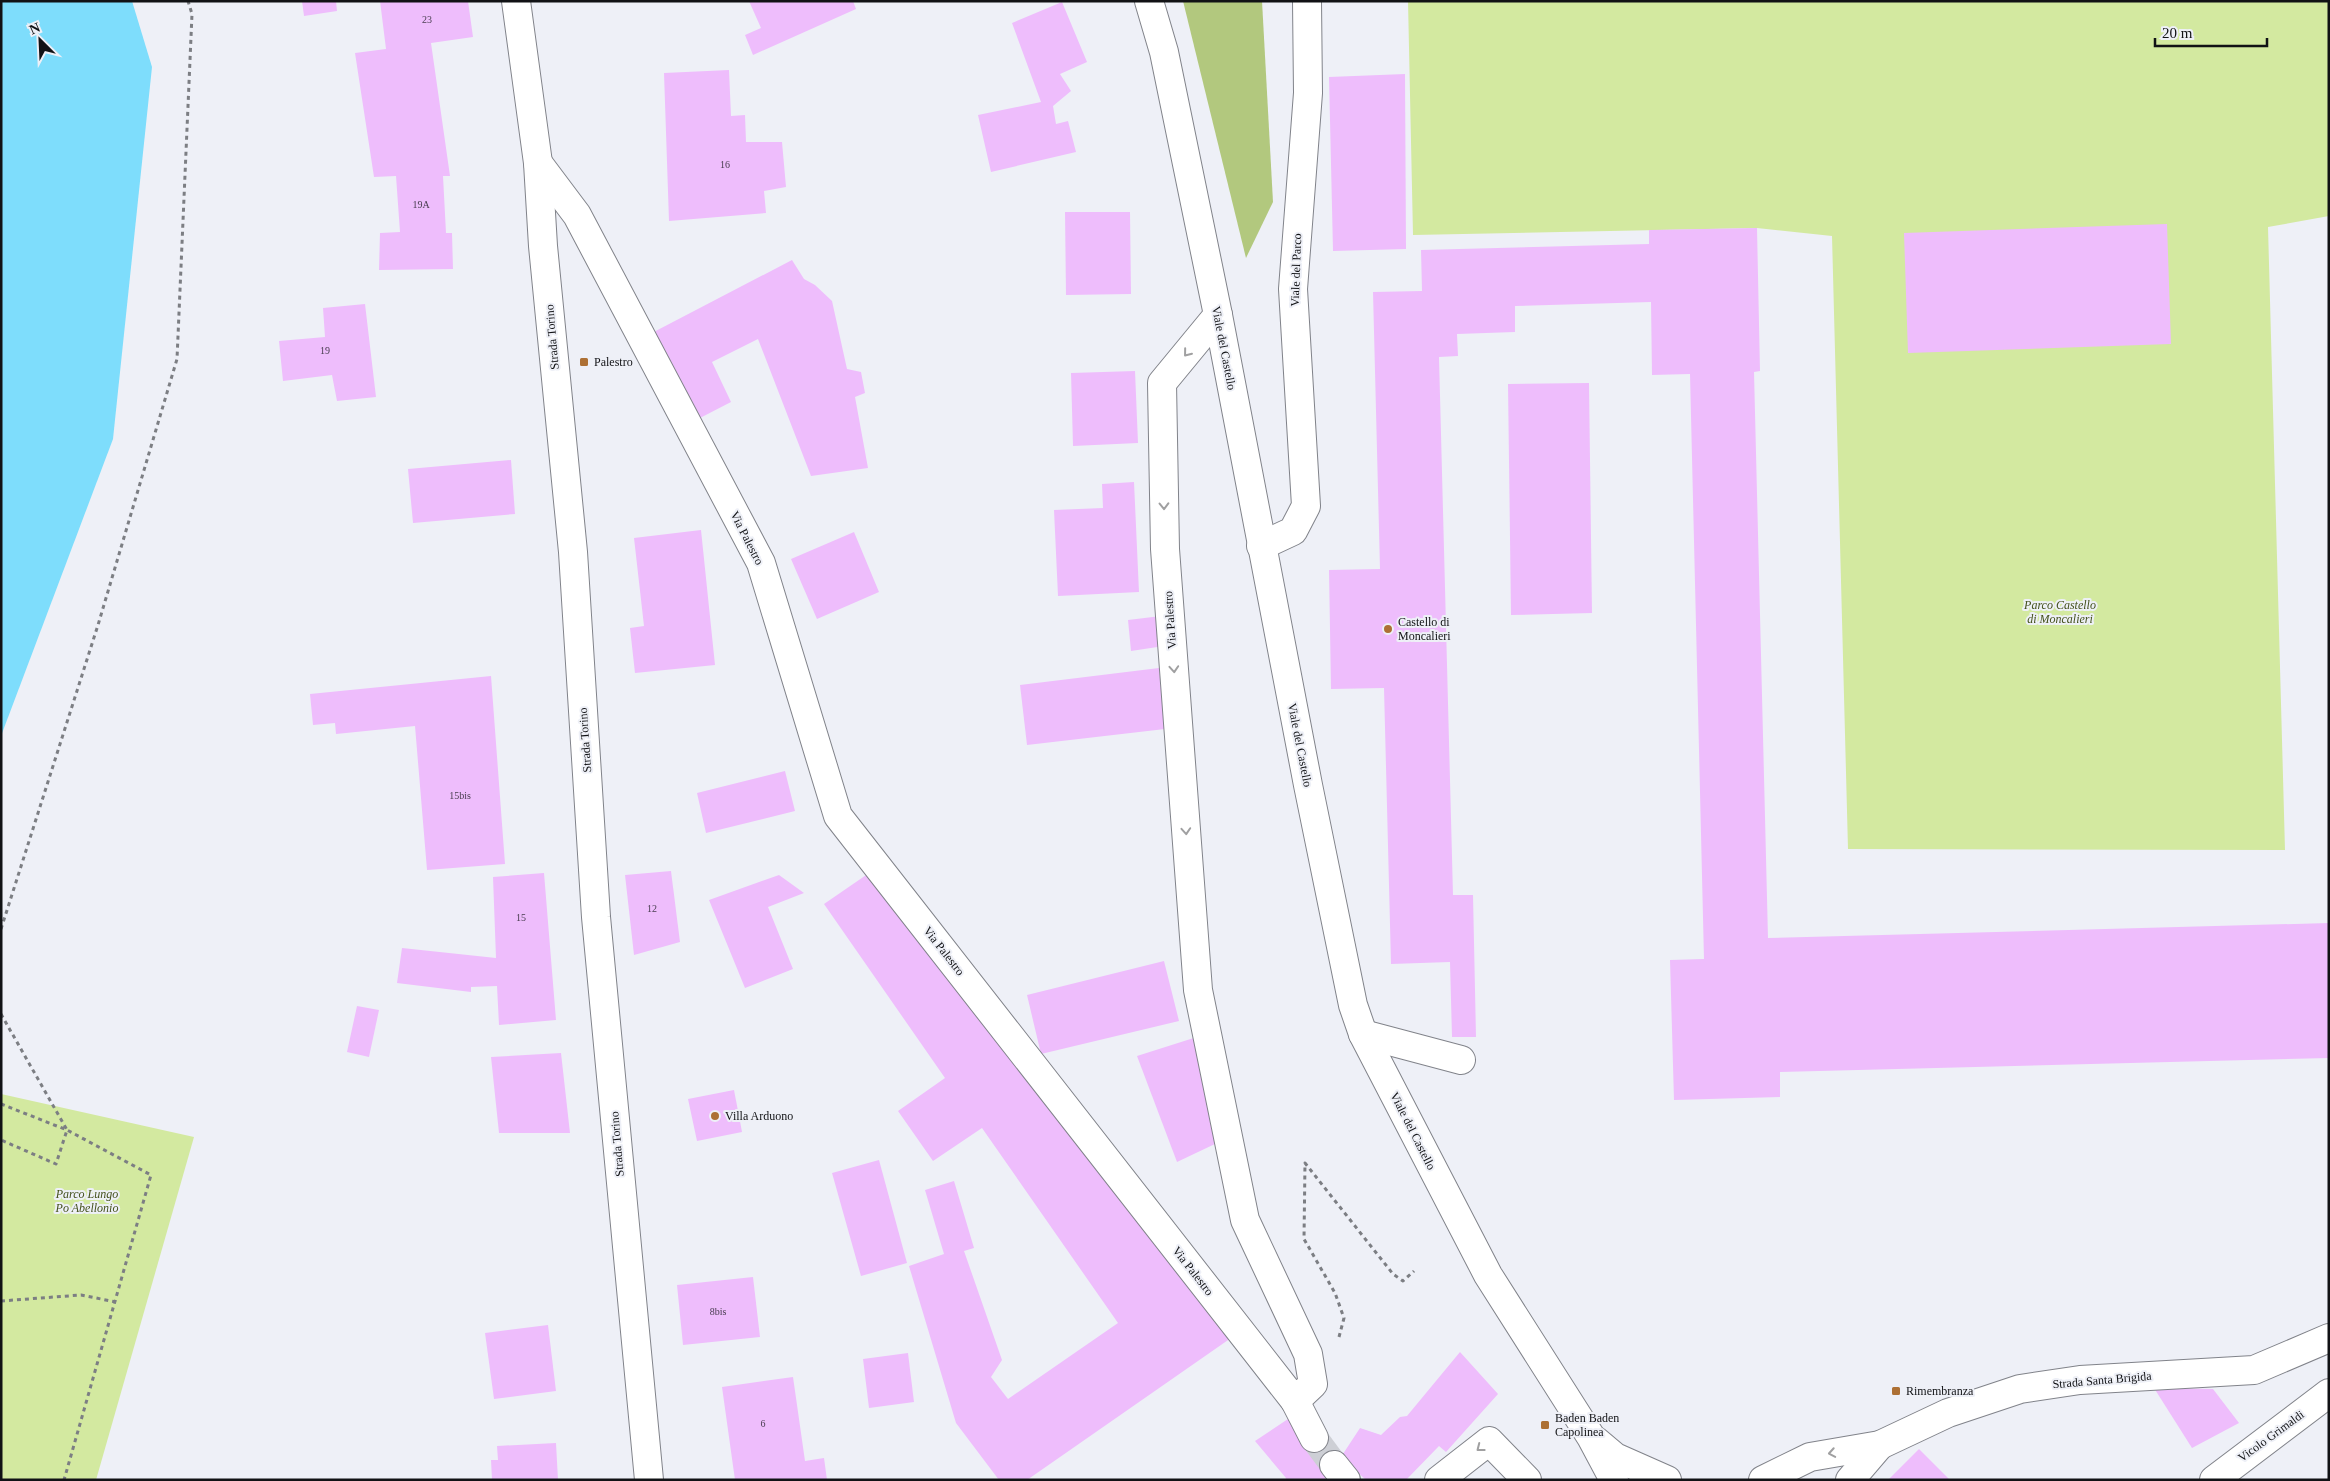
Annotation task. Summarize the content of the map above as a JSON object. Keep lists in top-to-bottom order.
{
  "streets": {
    "street": [
      "Viale del Parco",
      "Strada Torino",
      "Viale del Castello",
      "Via Palestro",
      "Strada Santa Brigida",
      "Vicolo Grimaldi"
    ]
  },
  "crossings": [
    ["Viale del Parco", "Viale del Castello"],
    ["Strada Torino", "Via Palestro"],
    ["Viale del Castello", "Via Palestro"]
  ],
  "one_way": ["Via Palestro"],
  "parks": ["Parco Castello di Moncalieri", "Parco Lungo Po Abellonio"],
  "places": {
    "transit": ["Palestro", "Rimembranza", "Baden Baden Capolinea"],
    "other": ["Castello di Moncalieri", "Villa Arduono"]
  },
  "house_numbers": [
    "23",
    "16",
    "19A",
    "19",
    "15bis",
    "12",
    "15",
    "8bis",
    "6"
  ],
  "scale_bar": "20 m",
  "north": "top left"
}
